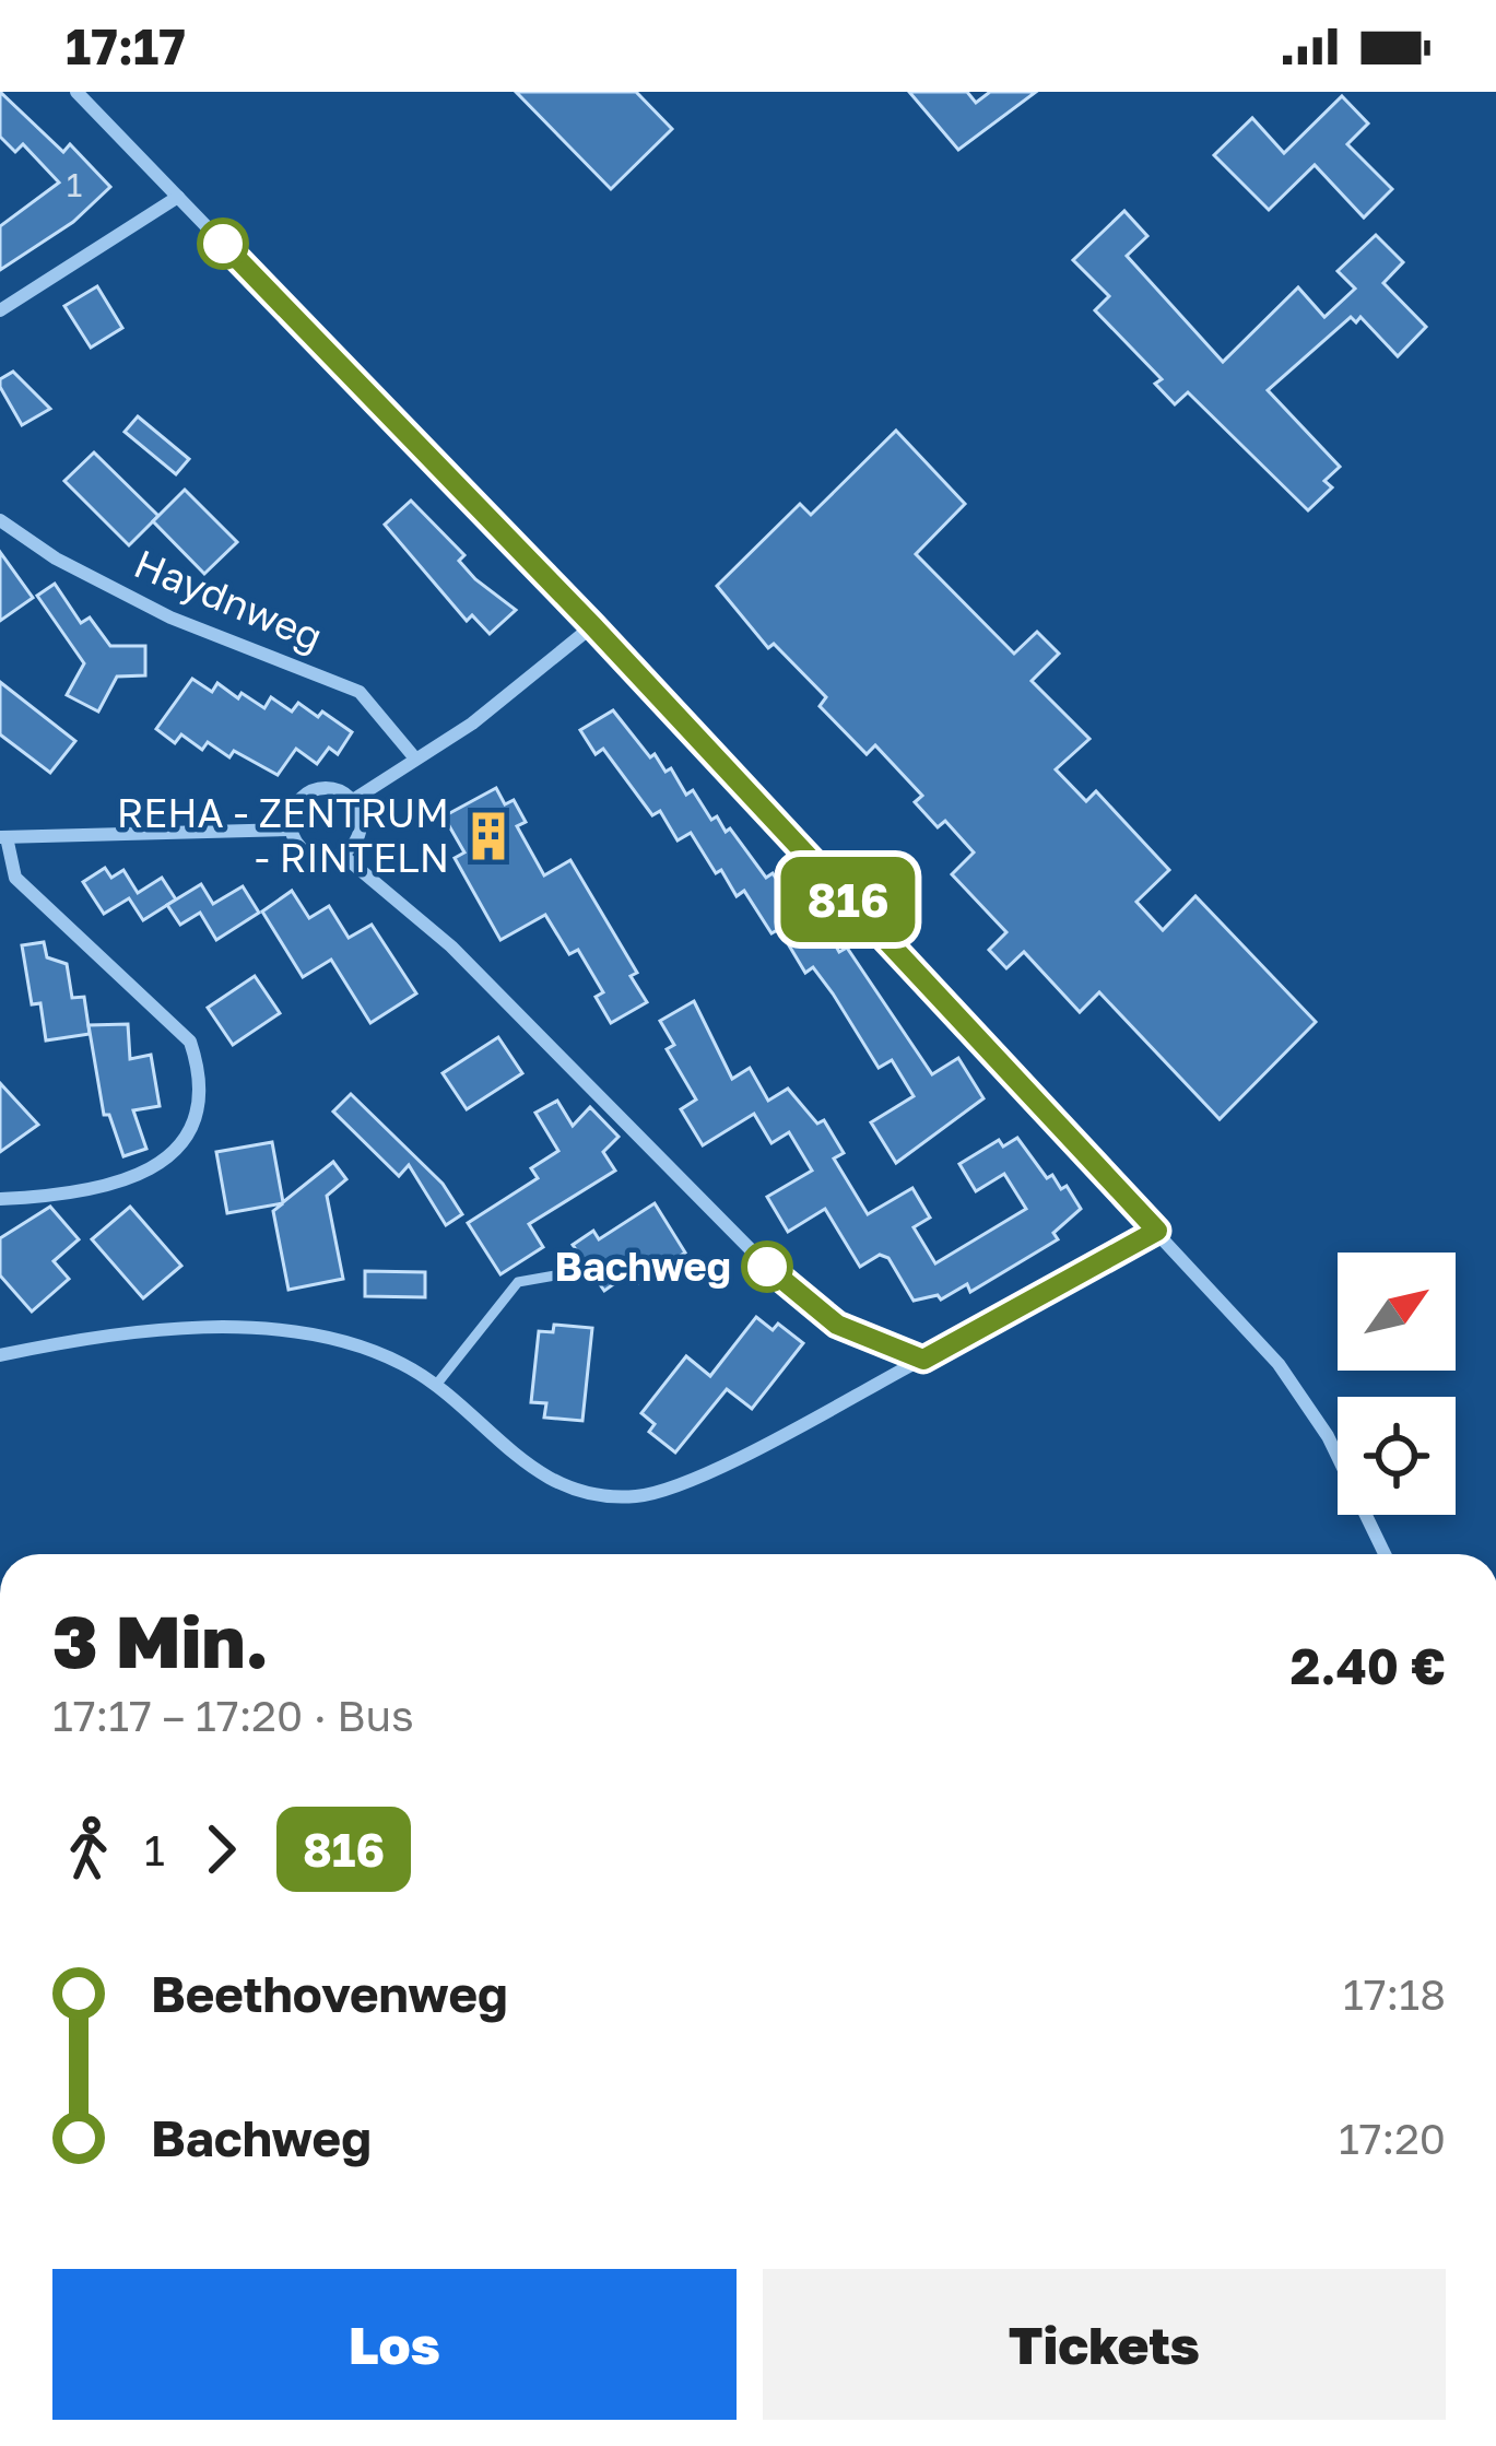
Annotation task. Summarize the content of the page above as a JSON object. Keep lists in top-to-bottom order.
{
  "streets": {
    "street": ["Haydnweg"]
  },
  "places": {
    "building": ["REHA - ZENTRUM - RINTELN"],
    "other": ["Bachweg"]
  },
  "lines": ["bus line 816"],
  "house_numbers": ["1"],
  "north": "top right",
  "page": {
    "status": "17:17",
    "on_map": "816",
    "heading": ["3 Min.", "17:17 – 17:20 · Bus", "2.40 €"],
    "legs": ["1", "816"],
    "list": [
      {
        "name": "Beethovenweg",
        "value": "17:18"
      },
      {
        "name": "Bachweg",
        "value": "17:20"
      }
    ],
    "buttons": ["Los", "Tickets"]
  }
}
